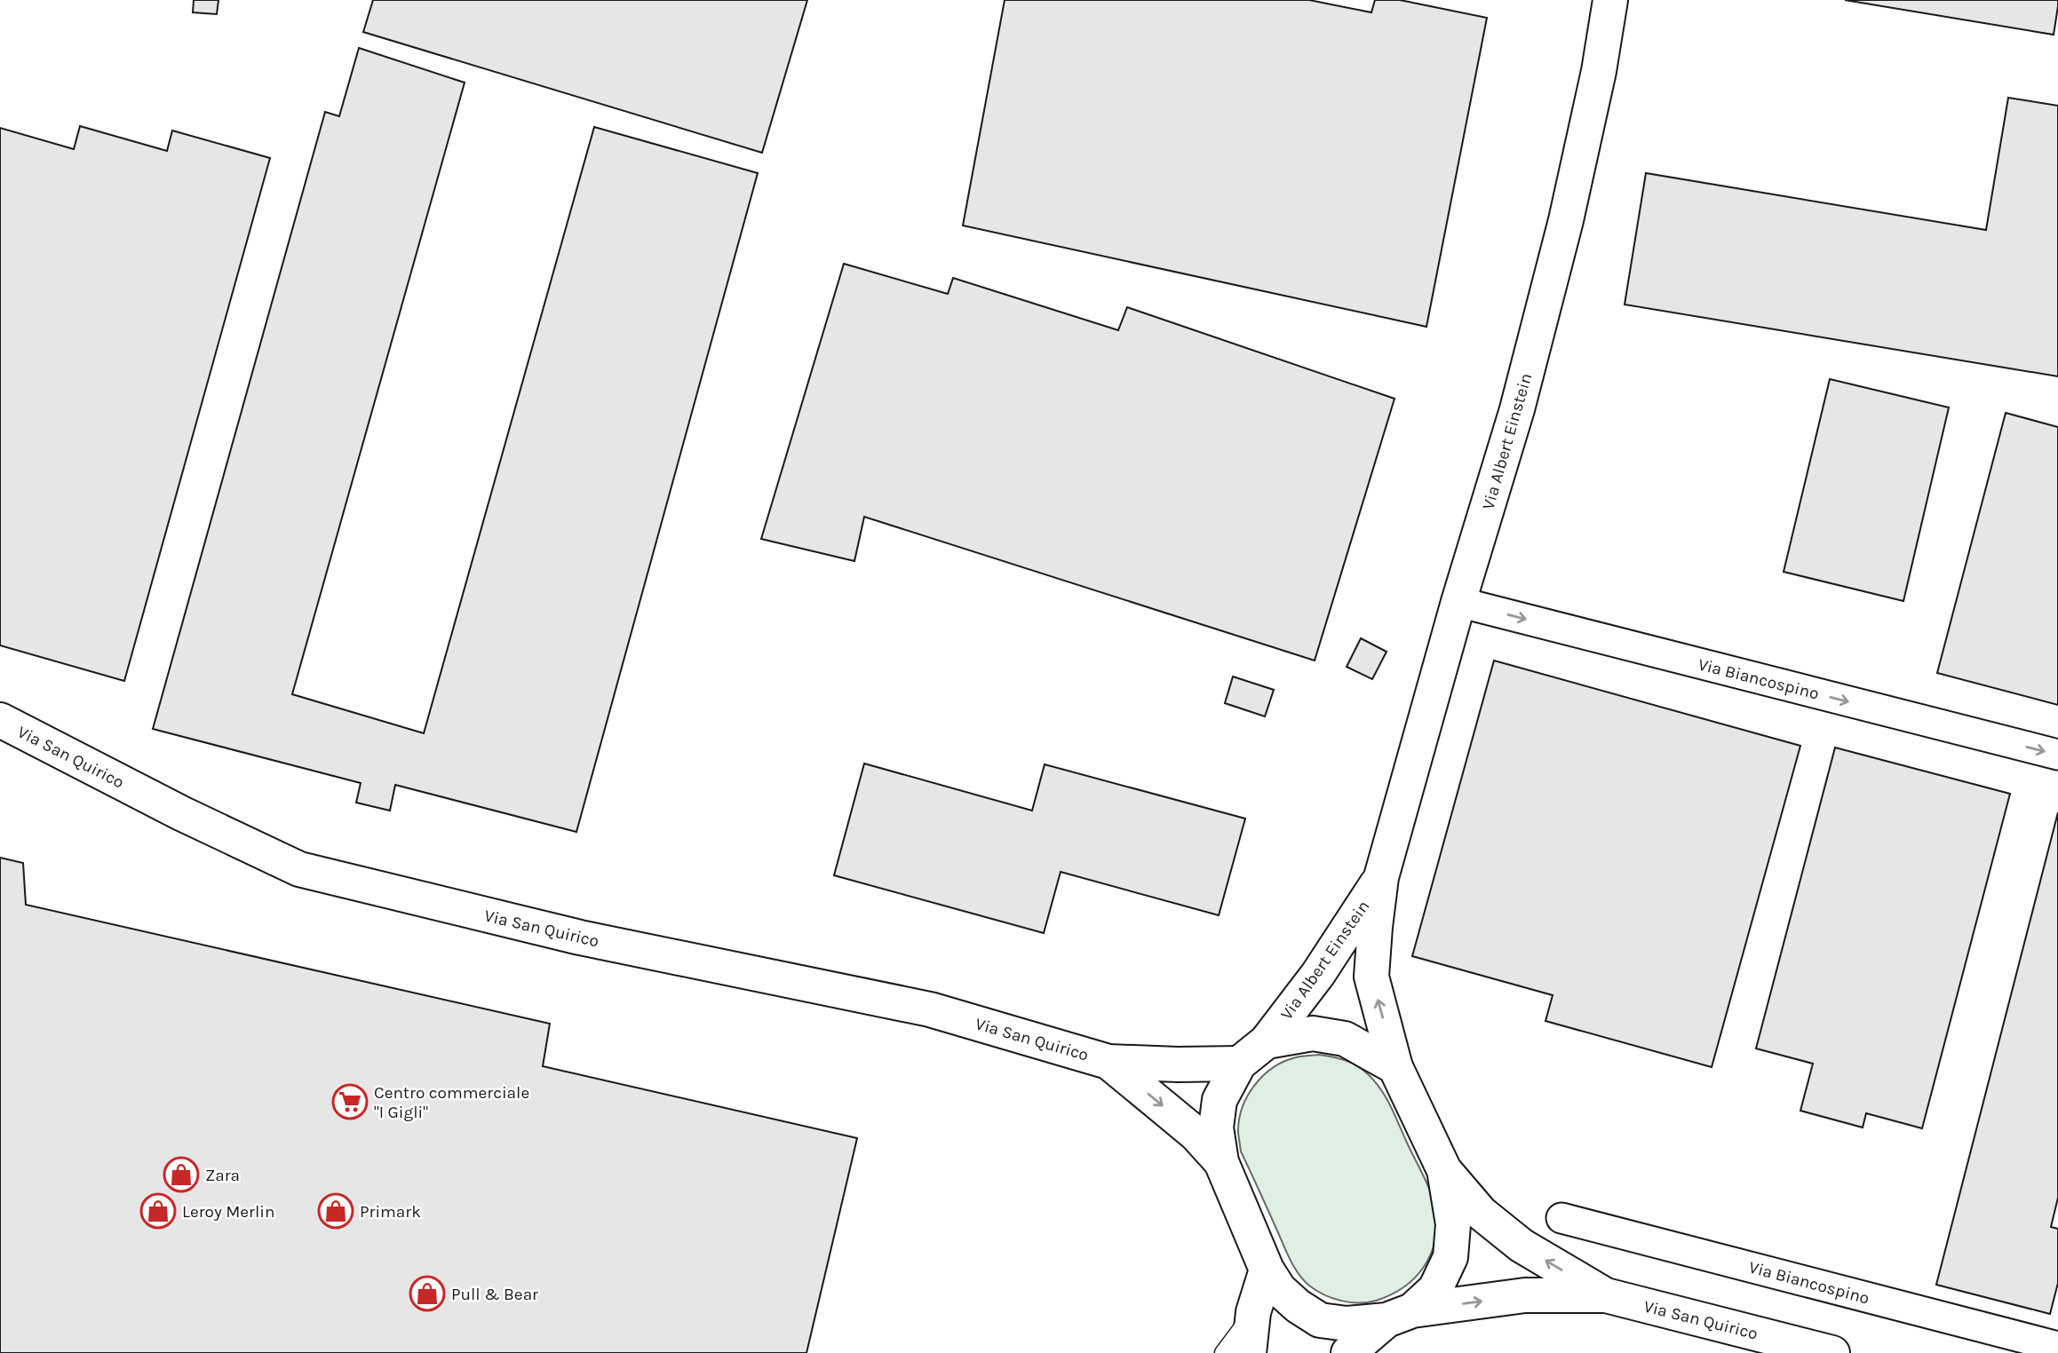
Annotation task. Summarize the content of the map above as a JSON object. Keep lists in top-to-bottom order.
{
  "streets": {
    "street": ["Via Albert Einstein", "Via Biancospino", "Via San Quirico"]
  },
  "crossings": [
    ["Via Albert Einstein", "Via Biancospino"],
    ["Via Albert Einstein", "Via San Quirico"]
  ],
  "one_way": ["Via Biancospino"],
  "places": {
    "supermarket": ["Centro commerciale \"I Gigli\""],
    "shop": [
      "Zara",
      "Leroy Merlin",
      "Primark",
      "Pull & Bear"
    ]
  }
}
